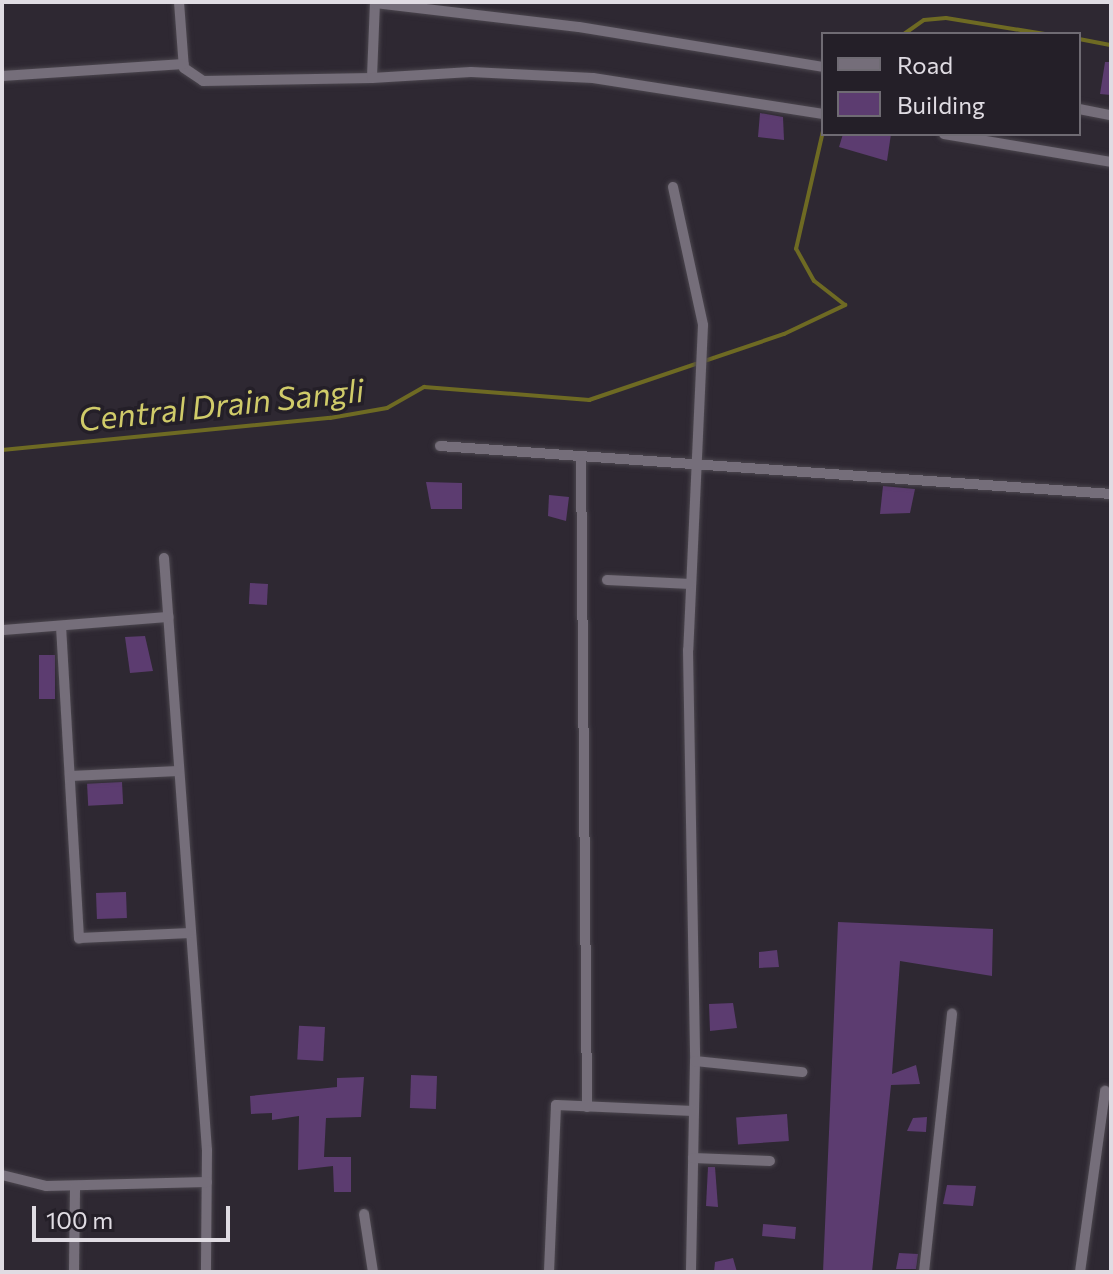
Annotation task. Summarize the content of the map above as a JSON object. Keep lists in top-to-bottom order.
{
  "water": ["Central Drain Sangli"],
  "legend": ["Road", "Building"],
  "scale_bar": "100 m"
}
